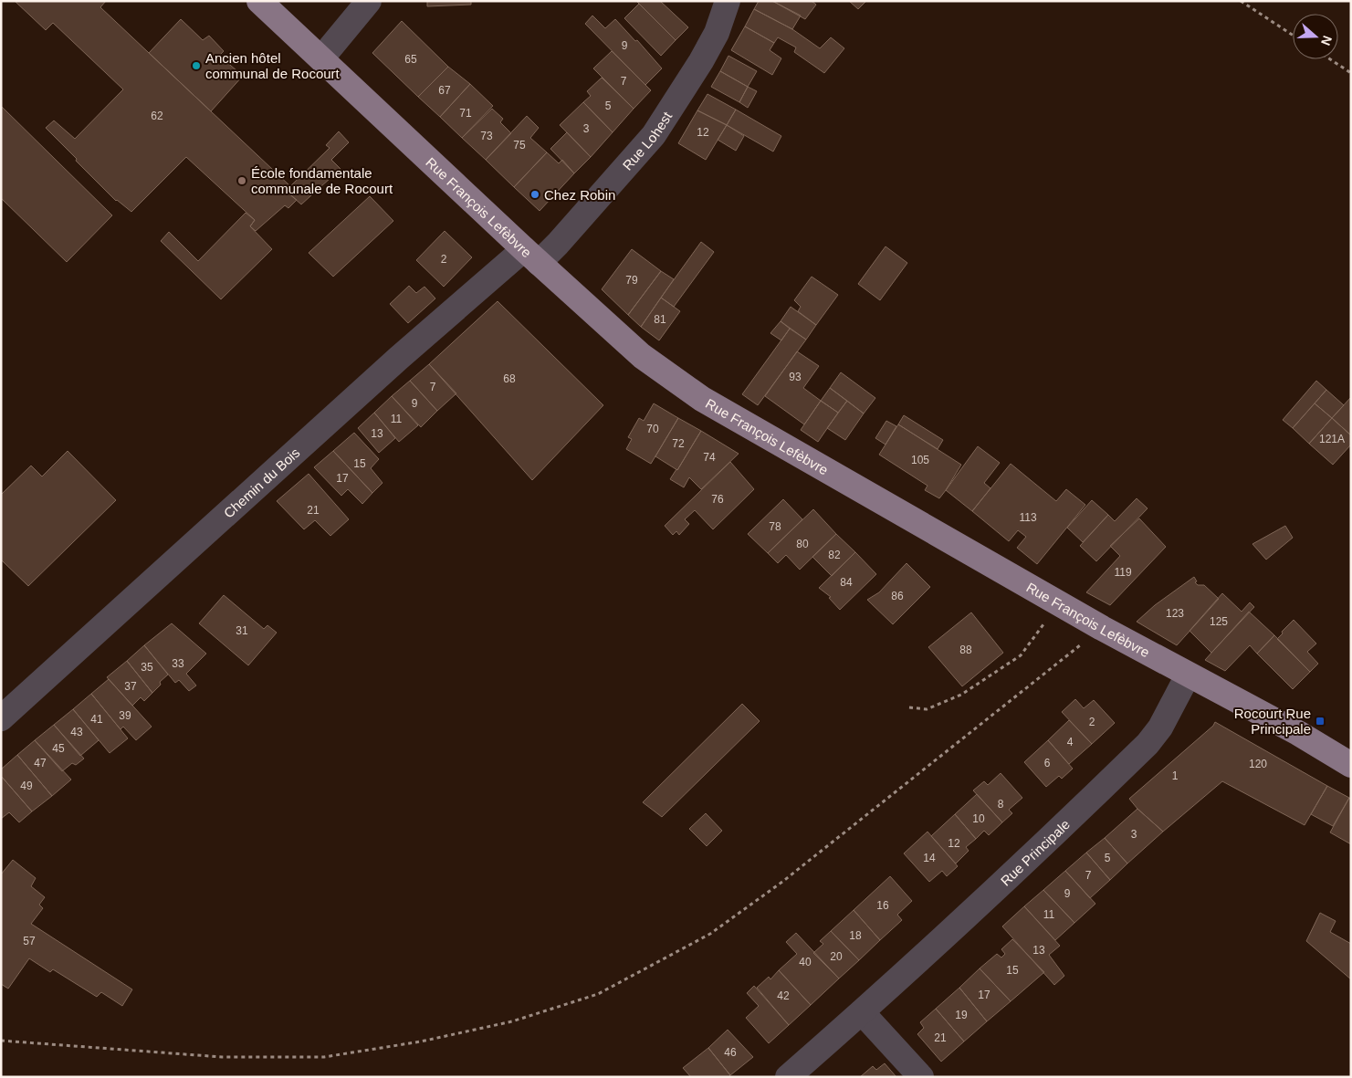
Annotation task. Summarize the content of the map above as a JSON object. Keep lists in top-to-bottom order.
{
  "streets": {
    "main road": ["Rue François Lefèbvre"],
    "street": ["Rue Lohest", "Chemin du Bois", "Rue Principale"]
  },
  "crossings": [
    ["Rue Lohest", "Rue François Lefèbvre"],
    ["Rue Lohest", "Chemin du Bois"],
    ["Rue François Lefèbvre", "Chemin du Bois"],
    ["Rue François Lefèbvre", "Rue Principale"]
  ],
  "places": {
    "other": ["Ancien hôtel communal de Rocourt", "École fondamentale communale de Rocourt", "Chez Robin"],
    "transit": ["Rocourt Rue Principale"]
  },
  "house_numbers": [
    "9",
    "65",
    "7",
    "67",
    "5",
    "71",
    "62",
    "3",
    "12",
    "73",
    "75",
    "2",
    "79",
    "81",
    "93",
    "68",
    "7",
    "9",
    "11",
    "70",
    "13",
    "121A",
    "72",
    "74",
    "105",
    "15",
    "17",
    "76",
    "21",
    "113",
    "78",
    "80",
    "82",
    "119",
    "84",
    "86",
    "123",
    "125",
    "31",
    "88",
    "33",
    "35",
    "37",
    "39",
    "41",
    "2",
    "43",
    "4",
    "45",
    "47",
    "6",
    "120",
    "1",
    "49",
    "8",
    "10",
    "3",
    "12",
    "14",
    "5",
    "7",
    "9",
    "16",
    "11",
    "18",
    "57",
    "13",
    "20",
    "40",
    "15",
    "17",
    "42",
    "19",
    "21",
    "46"
  ],
  "north": "right"
}
